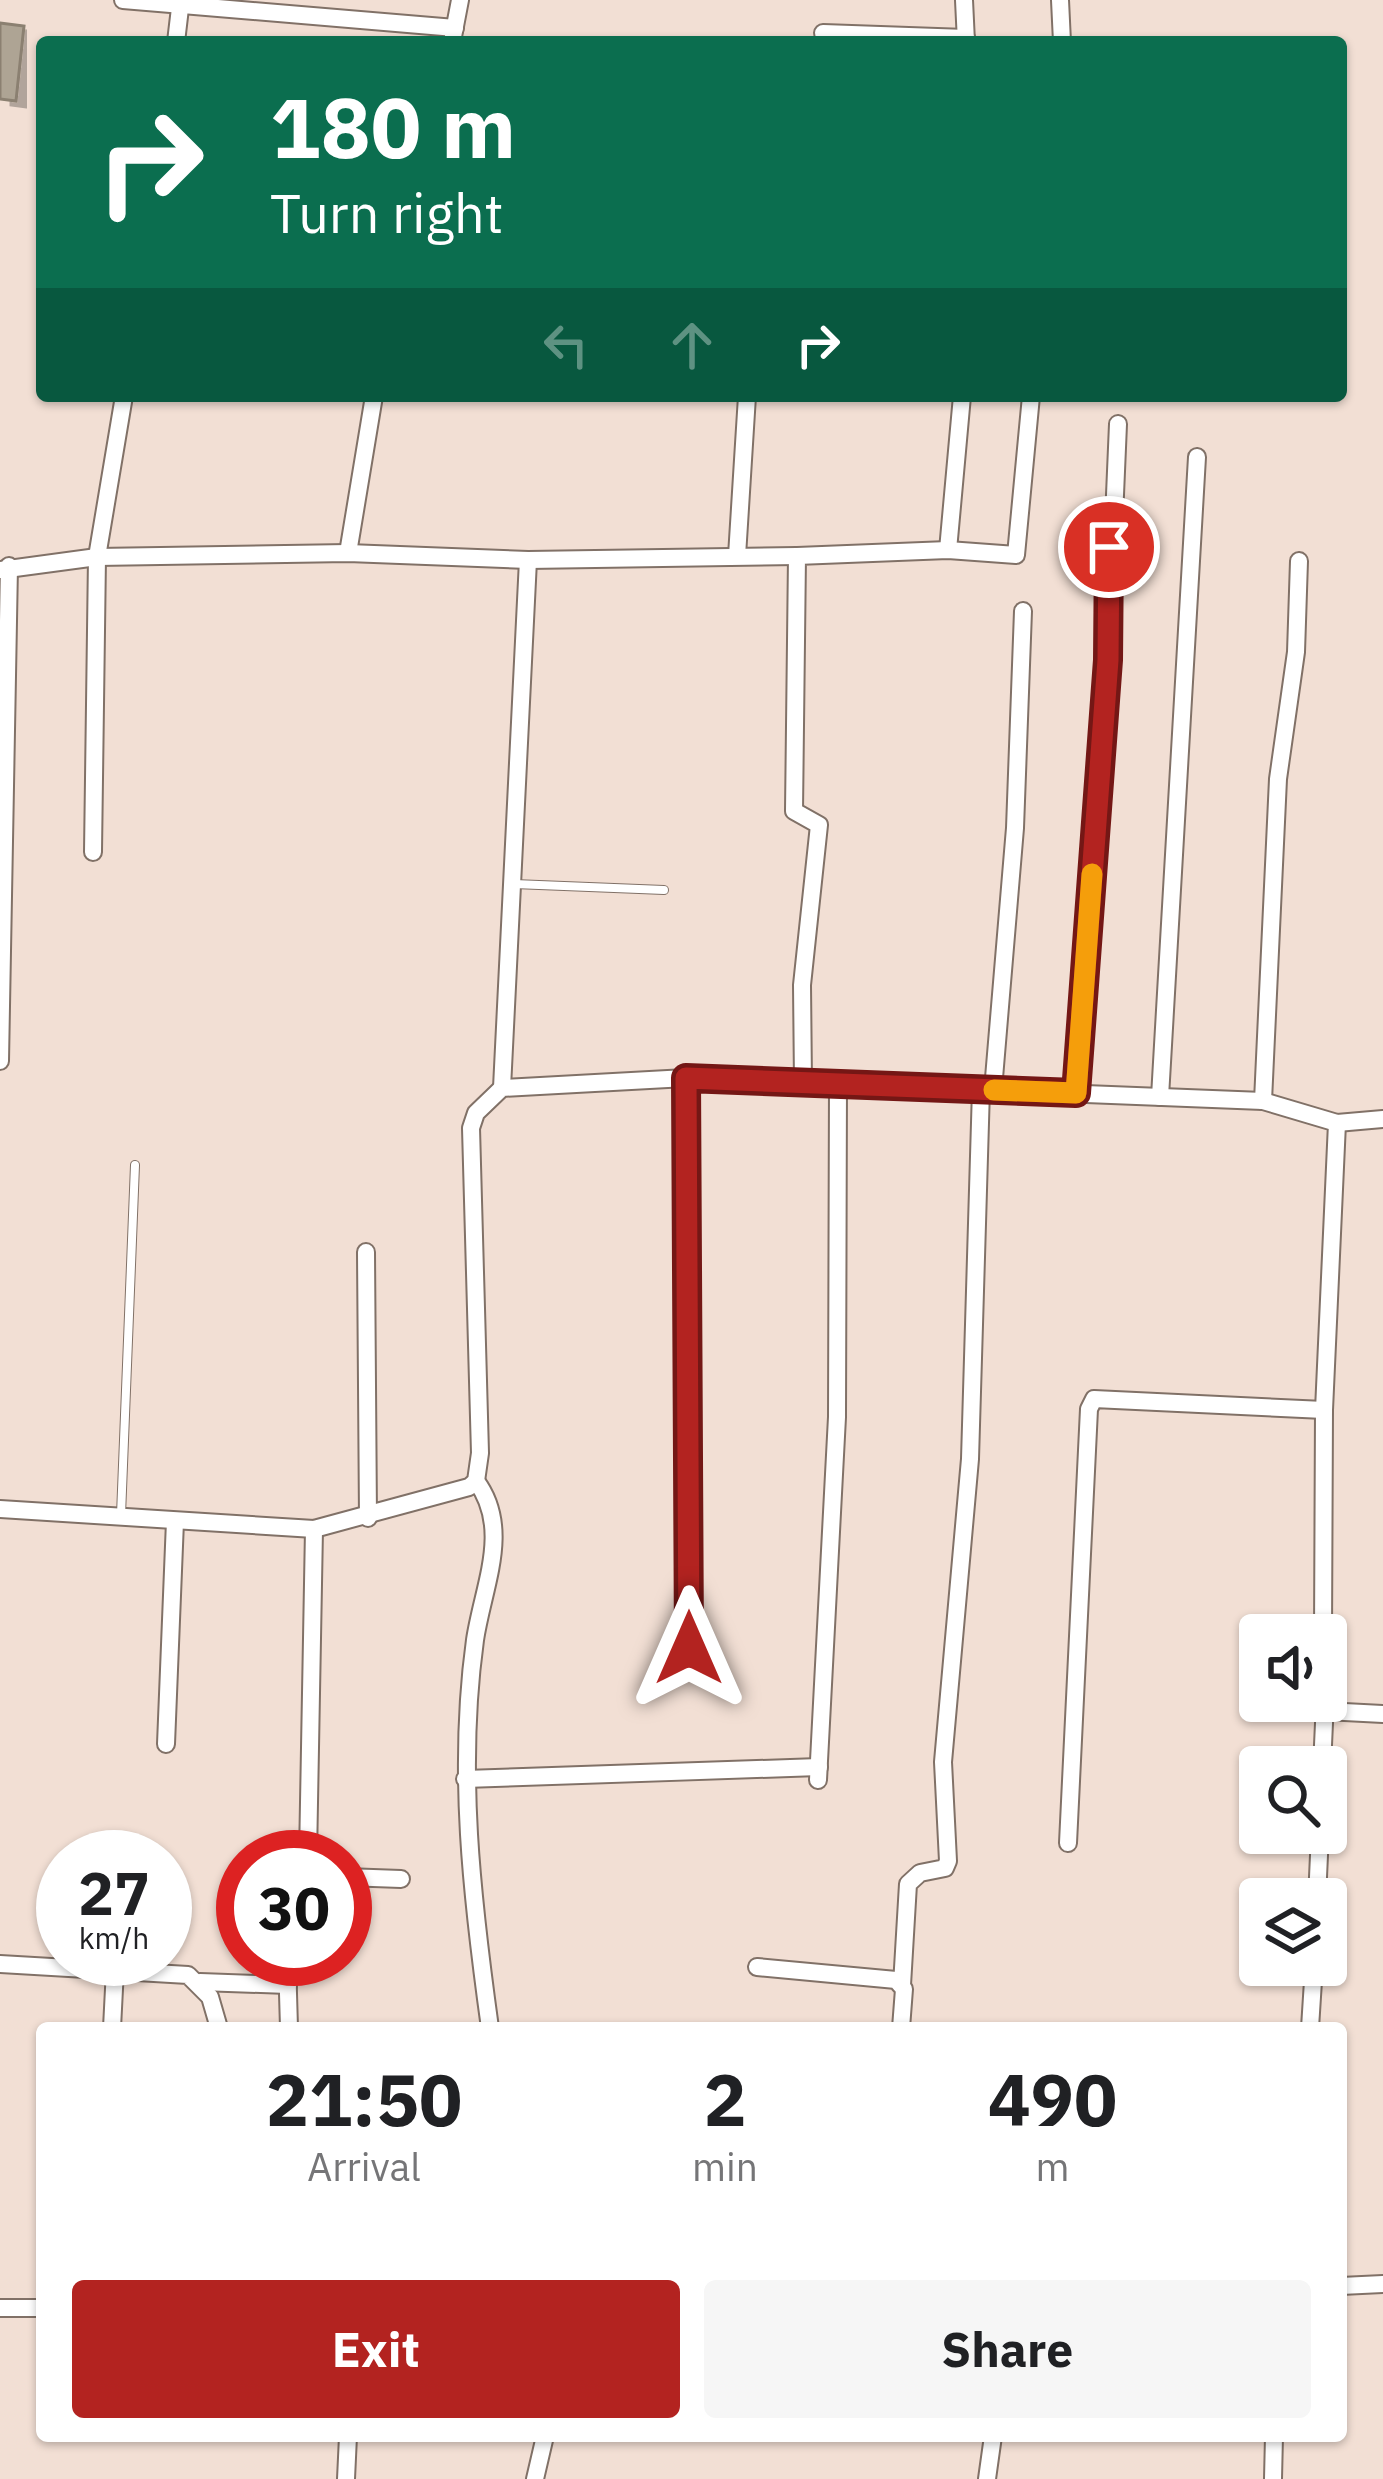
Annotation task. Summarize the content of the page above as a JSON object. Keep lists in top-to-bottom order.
{
  "page": {
    "turn": ["180 m", "Turn right"],
    "speed": "27 km/h",
    "limit": "30",
    "eta": [
      "21:50",
      "Arrival",
      "2",
      "min",
      "490",
      "m"
    ],
    "buttons": ["Exit", "Share"]
  }
}
